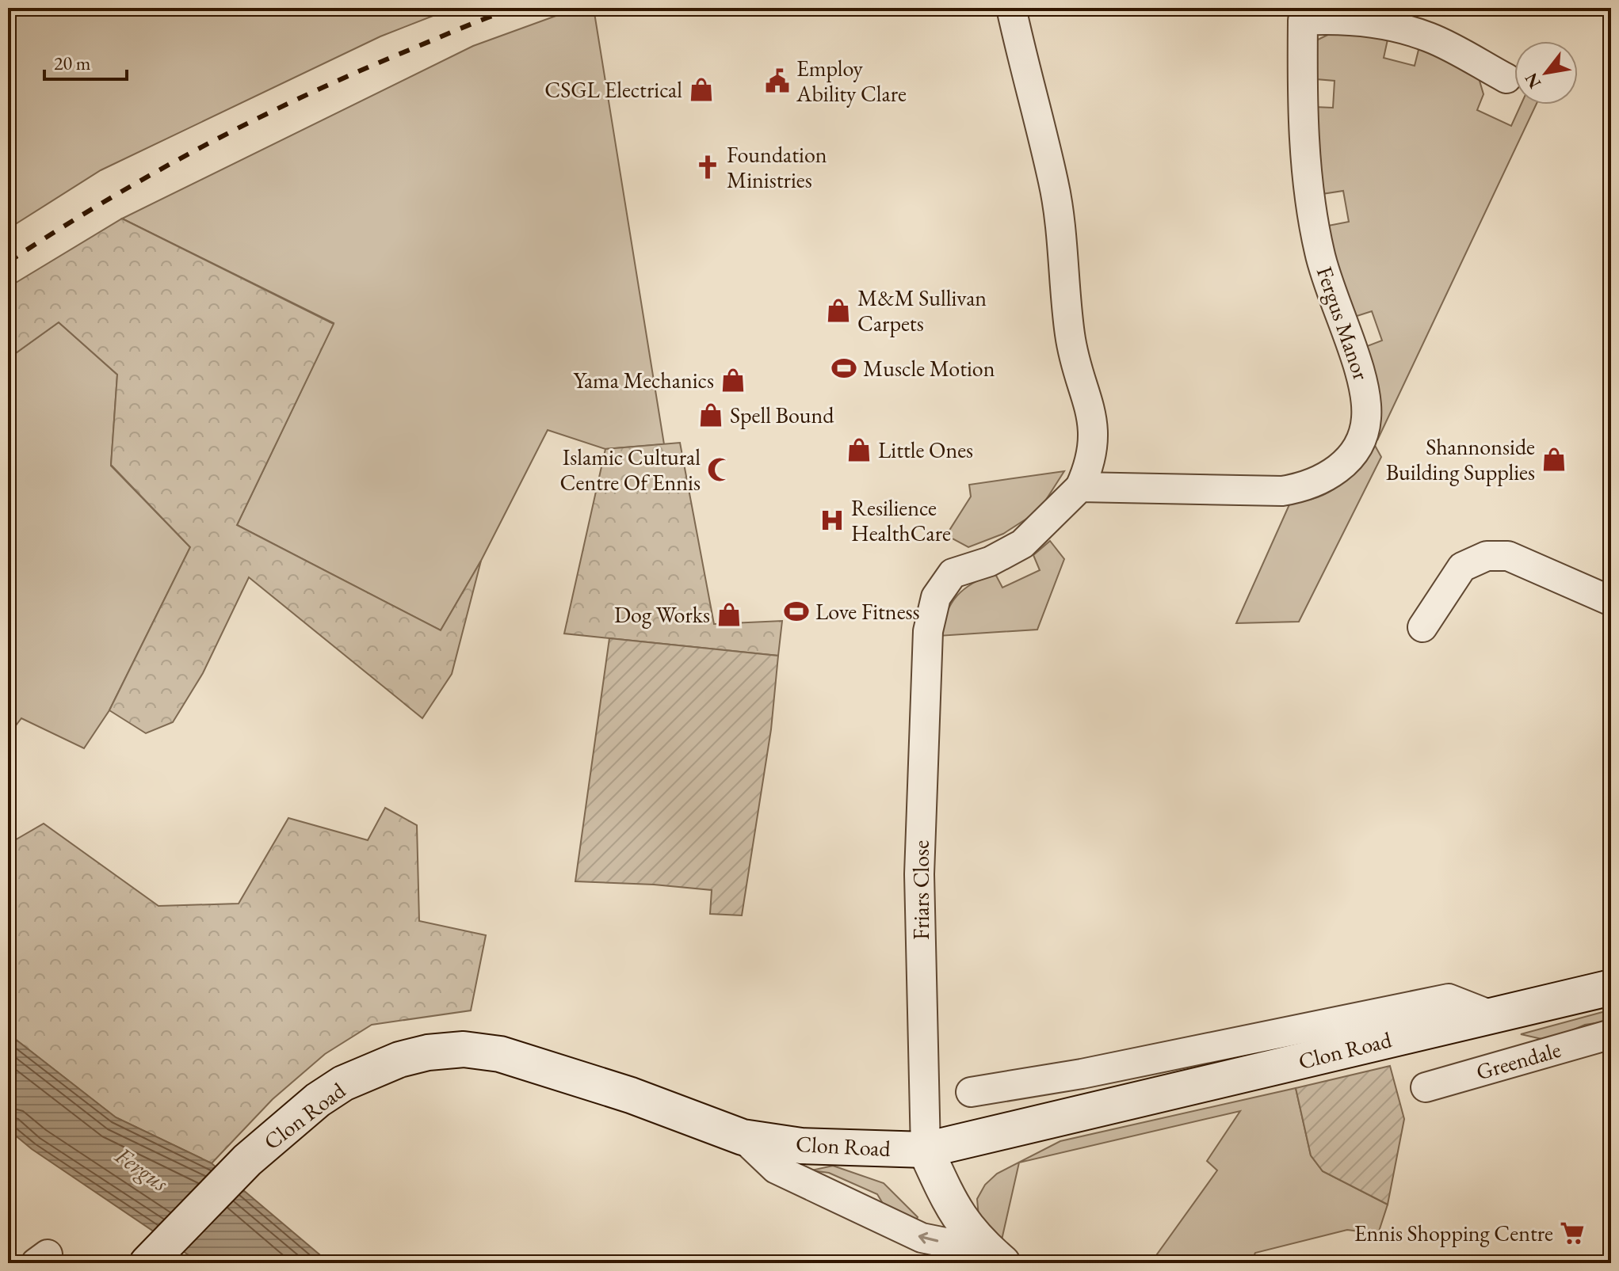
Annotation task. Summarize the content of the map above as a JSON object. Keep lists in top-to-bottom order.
{
  "streets": {
    "main road": ["Clon Road"],
    "street": ["Fergus Manor", "Friars Close", "Greendale"]
  },
  "crossings": [
    ["Fergus Manor", "Friars Close"],
    ["Friars Close", "Clon Road"]
  ],
  "water": ["Fergus"],
  "places": {
    "public building": ["Employ Ability Clare"],
    "shop": [
      "CSGL Electrical",
      "M&M Sullivan Carpets",
      "Yama Mechanics",
      "Spell Bound",
      "Little Ones",
      "Shannonside Building Supplies",
      "Dog Works"
    ],
    "church": ["Foundation Ministries"],
    "sports": ["Muscle Motion", "Love Fitness"],
    "mosque": ["Islamic Cultural Centre Of Ennis"],
    "hospital": ["Resilience HealthCare"],
    "supermarket": ["Ennis Shopping Centre"]
  },
  "scale_bar": "20 m",
  "north": "bottom left"
}
